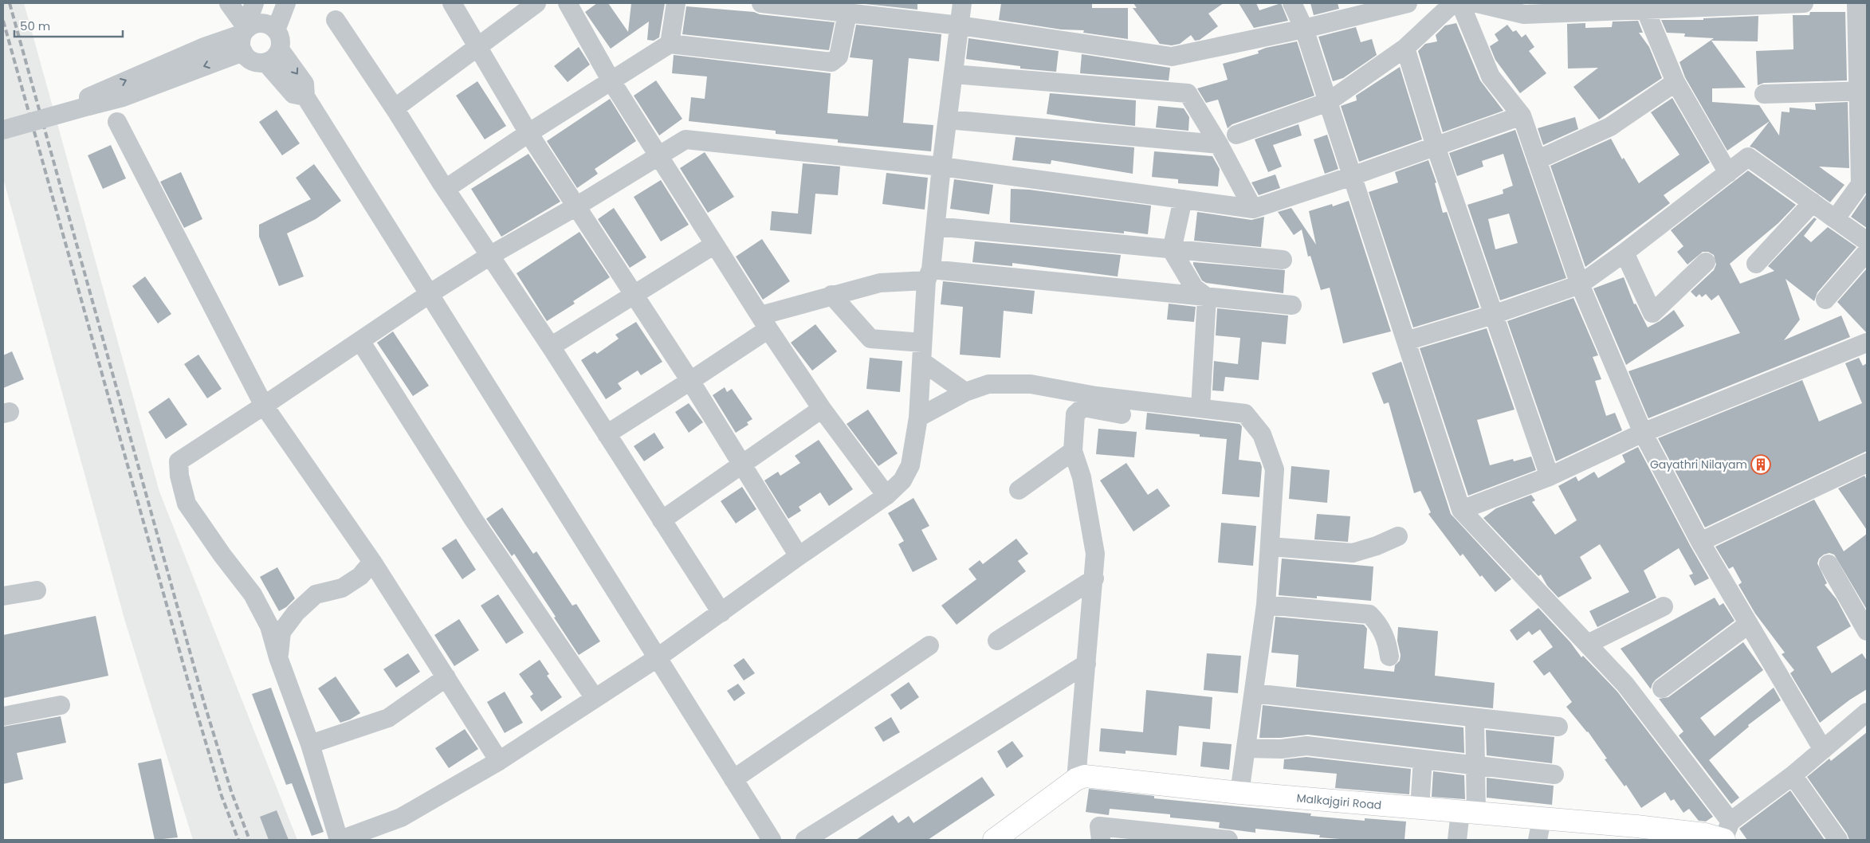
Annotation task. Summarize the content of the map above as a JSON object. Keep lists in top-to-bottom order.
{
  "streets": {
    "main road": ["Malkajgiri Road"]
  },
  "places": {
    "building": ["Gayathri Nilayam"]
  },
  "scale_bar": "50 m"
}
